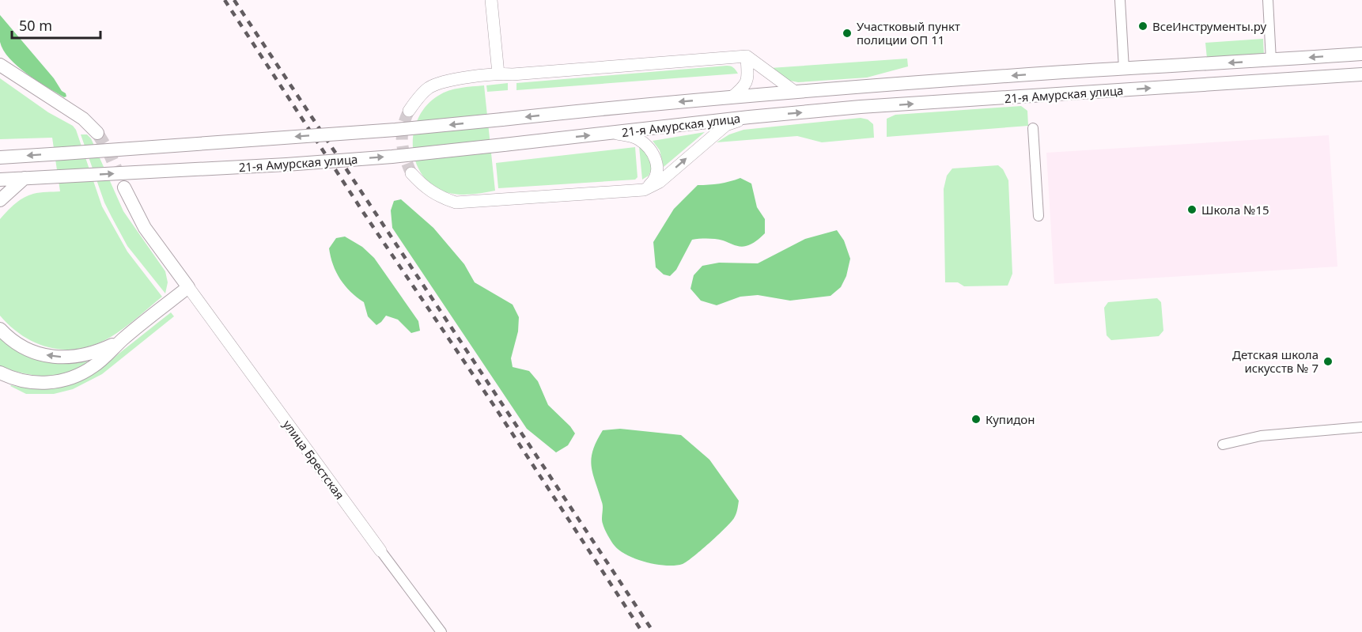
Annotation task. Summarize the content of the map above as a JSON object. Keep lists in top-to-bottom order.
{
  "streets": {
    "main road": ["21-я Амурская улица"],
    "street": ["улица Брестская"]
  },
  "places": [
    "ВсеИнструменты.ру",
    "Участковый пункт полиции ОП 11",
    "Школа №15",
    "Детская школа искусств № 7",
    "Купидон"
  ],
  "scale_bar": "50 m"
}
